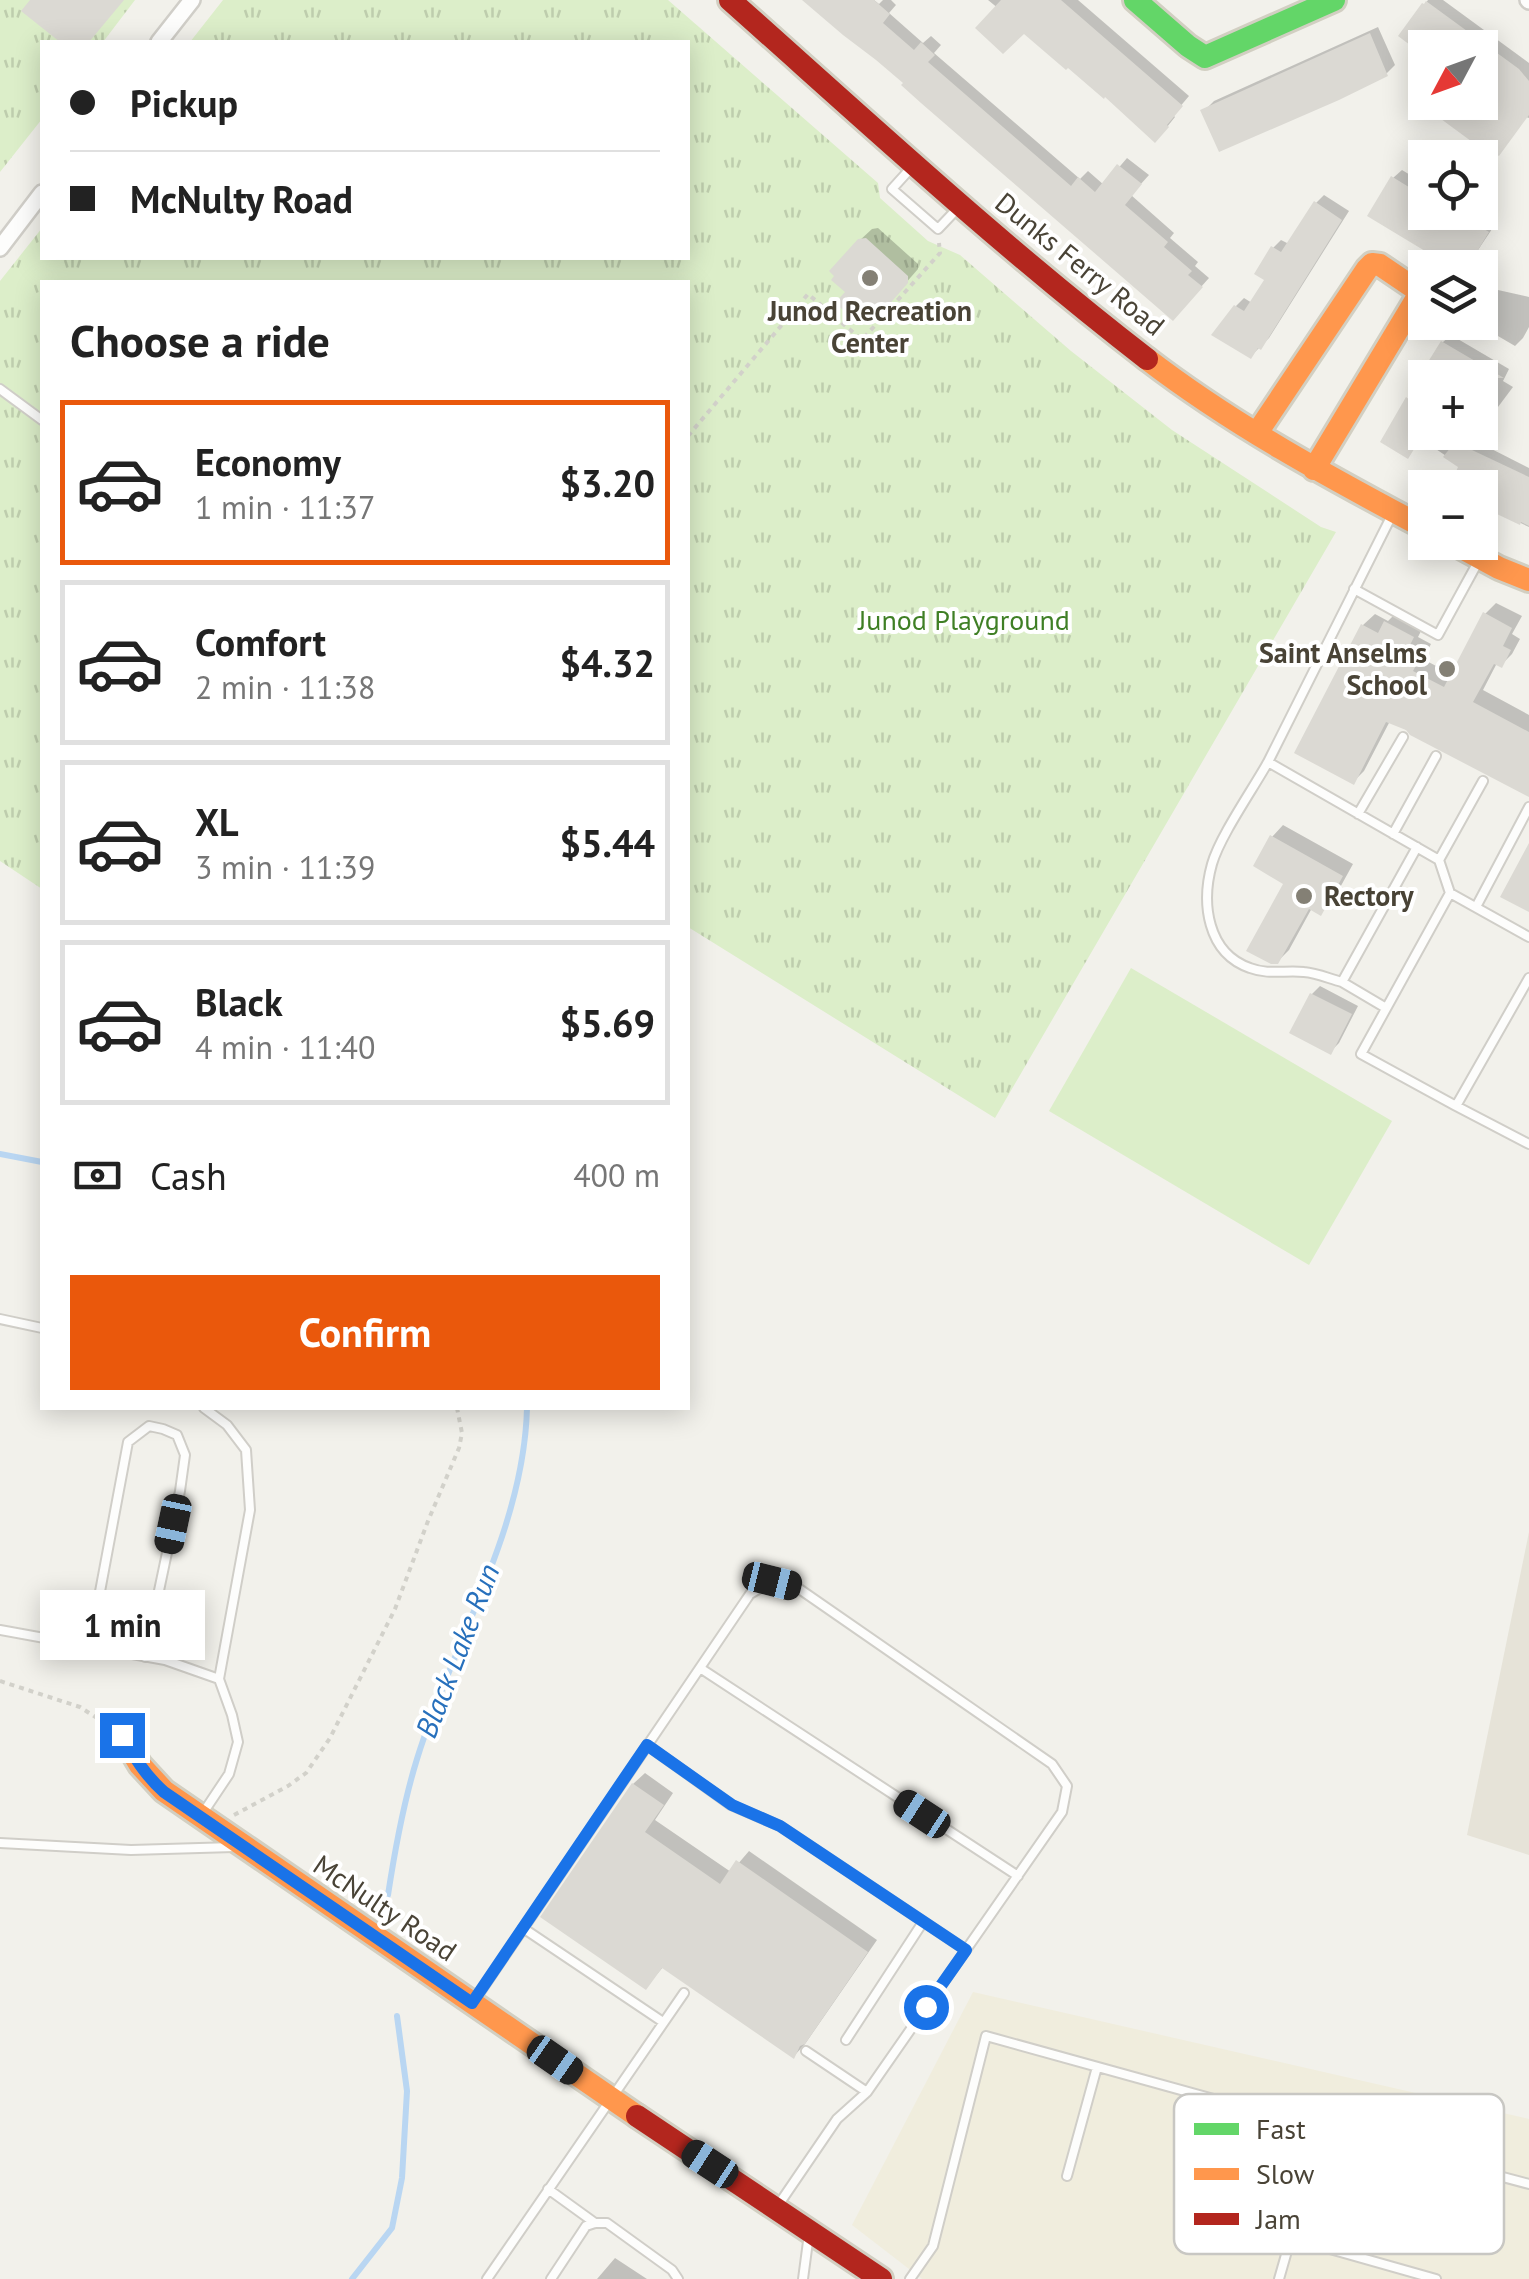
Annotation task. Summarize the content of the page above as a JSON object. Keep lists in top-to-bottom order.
{
  "streets": {
    "street": ["Dunks Ferry Road", "McNulty Road"]
  },
  "water": ["Black Lake Run"],
  "parks": ["Junod Playground"],
  "places": ["Junod Recreation Center", "Saint Anselms School", "Rectory"],
  "legend": ["Fast", "Slow", "Jam"],
  "north": "bottom left",
  "page": {
    "map_buttons": ["+", "−"],
    "banner": ["Pickup", "McNulty Road"],
    "heading": "Choose a ride",
    "list": [
      {
        "name": "Economy",
        "note": "1 min · 11:37",
        "value": "$3.20"
      },
      {
        "name": "Comfort",
        "note": "2 min · 11:38",
        "value": "$4.32"
      },
      {
        "name": "XL",
        "note": "3 min · 11:39",
        "value": "$5.44"
      },
      {
        "name": "Black",
        "note": "4 min · 11:40",
        "value": "$5.69"
      }
    ],
    "pay": ["Cash", "400 m"],
    "buttons": "Confirm",
    "bubble": "1 min"
  }
}
